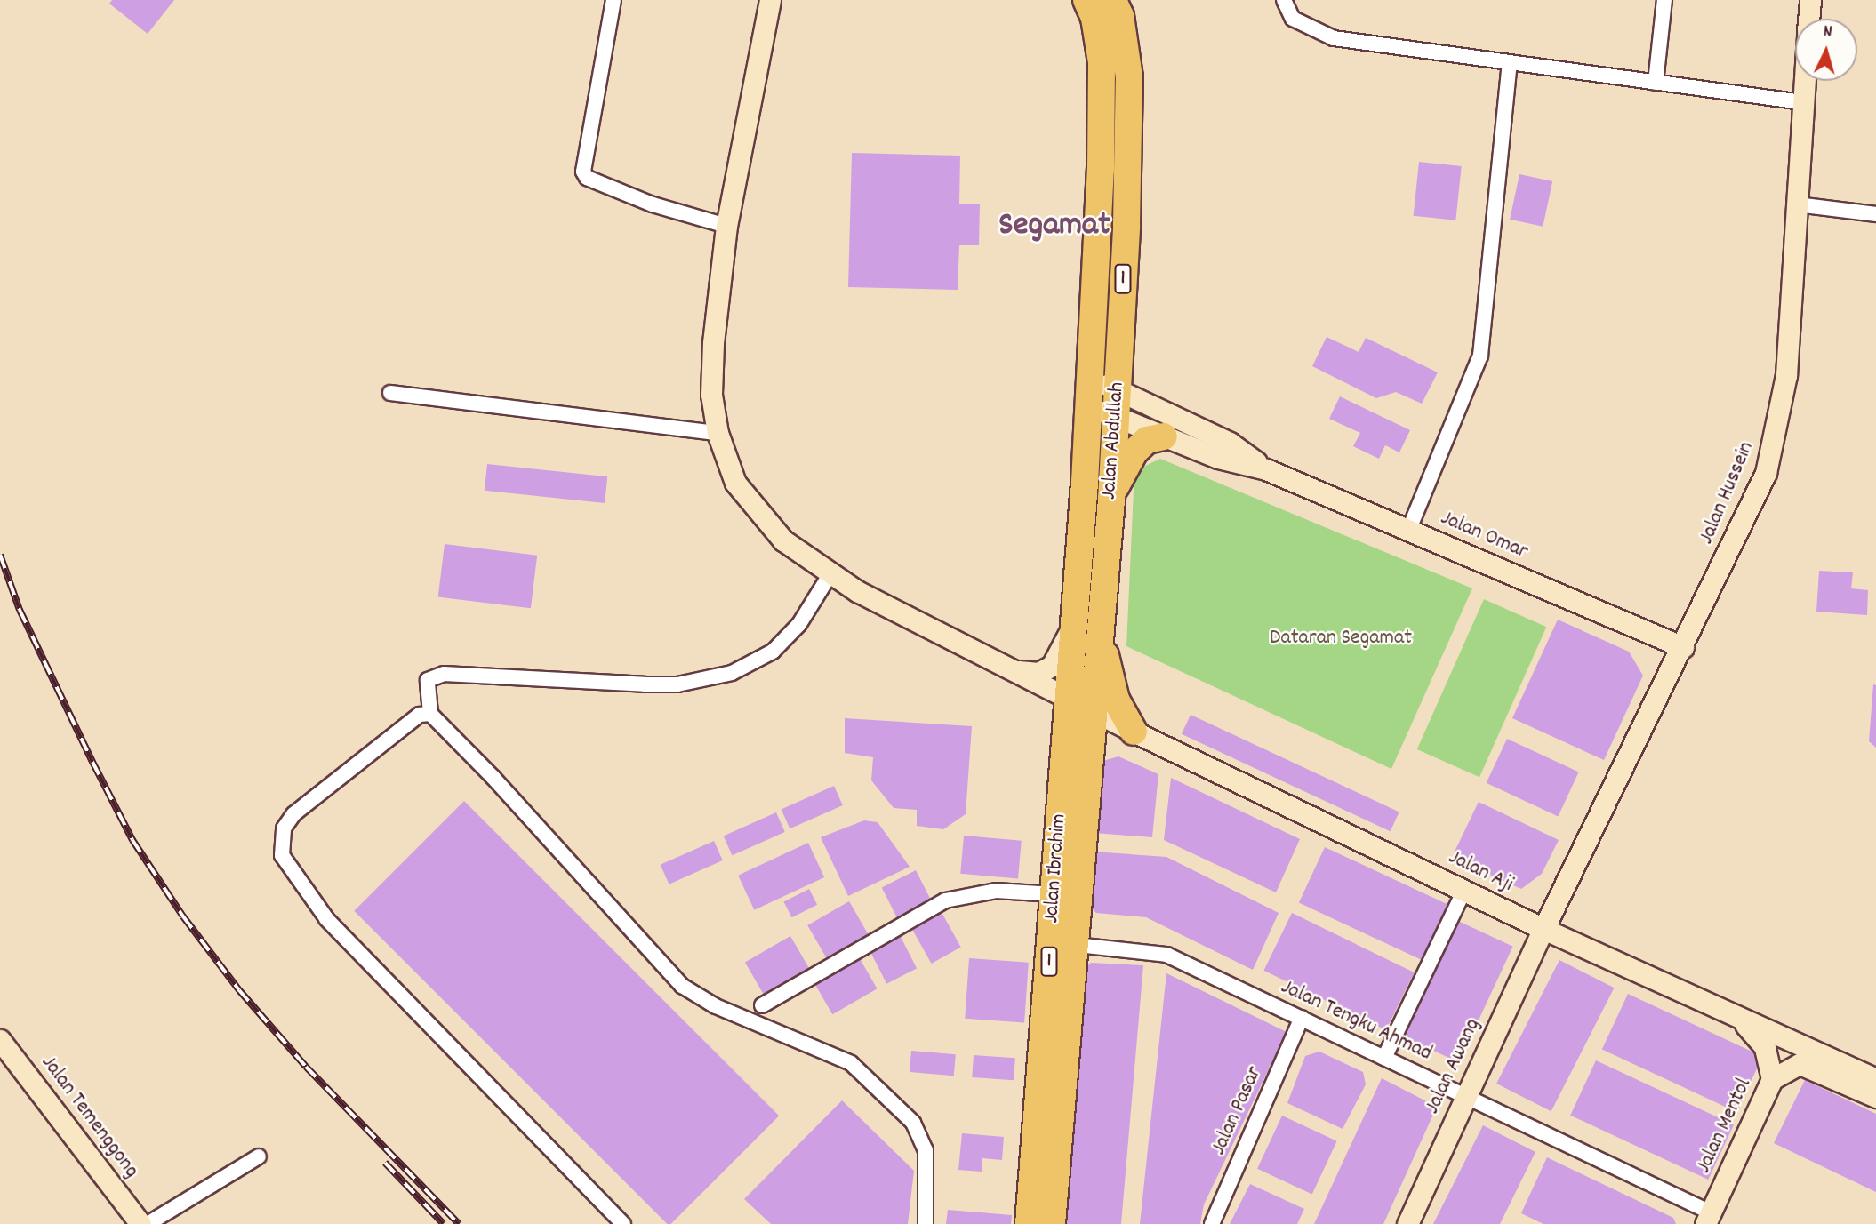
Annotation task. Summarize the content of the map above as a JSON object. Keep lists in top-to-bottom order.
{
  "streets": {
    "highway": ["1", "Jalan Abdullah", "Jalan Ibrahim"],
    "main road": [
      "Jalan Hussein",
      "Jalan Omar",
      "Jalan Aji",
      "Jalan Awang",
      "Jalan Temenggong",
      "Jalan Mentol"
    ],
    "street": ["Jalan Tengku Ahmad", "Jalan Pasar"]
  },
  "crossings": [
    ["Jalan Abdullah", "Jalan Omar"],
    ["Jalan Abdullah", "Jalan Ibrahim"],
    ["Jalan Abdullah", "Jalan Aji"],
    ["Jalan Hussein", "Jalan Omar"],
    ["Jalan Hussein", "Jalan Aji"],
    ["Jalan Hussein", "Jalan Awang"],
    ["Jalan Ibrahim", "Jalan Aji"],
    ["Jalan Ibrahim", "Jalan Tengku Ahmad"],
    ["Jalan Aji", "Jalan Awang"],
    ["Jalan Aji", "Jalan Mentol"],
    ["Jalan Tengku Ahmad", "Jalan Awang"],
    ["Jalan Tengku Ahmad", "Jalan Pasar"],
    ["Jalan Tengku Ahmad", "Jalan Mentol"]
  ],
  "districts": ["Segamat"],
  "parks": ["Dataran Segamat"],
  "north": "top"
}
